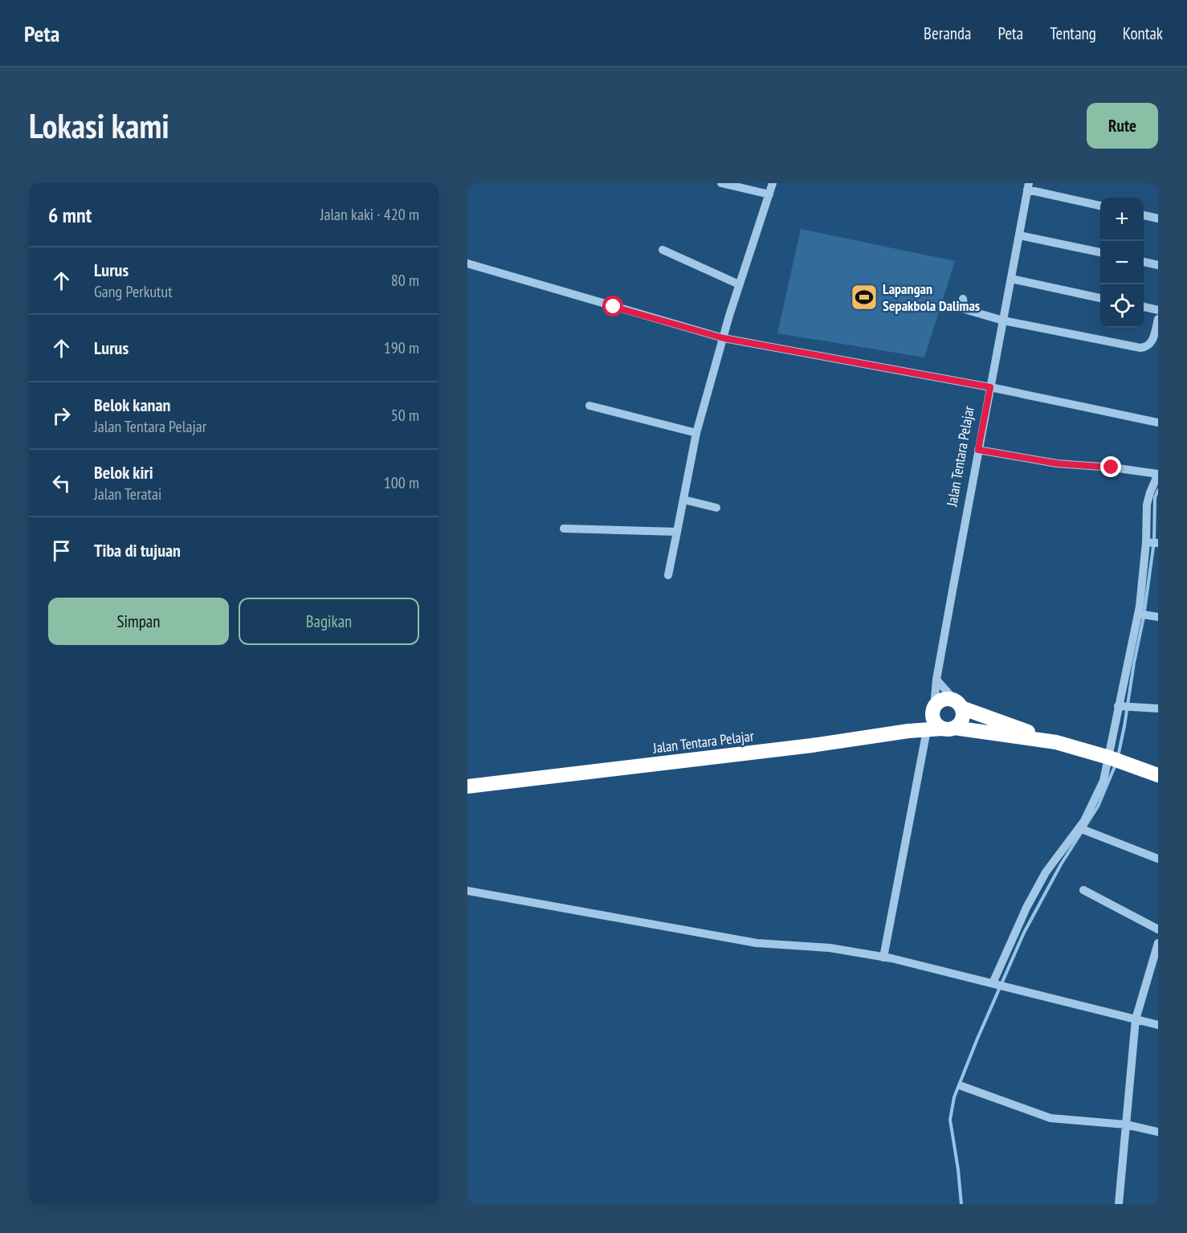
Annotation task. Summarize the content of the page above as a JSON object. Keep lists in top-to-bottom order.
{
  "streets": {
    "highway": ["Jalan Tentara Pelajar"]
  },
  "places": {
    "sports": ["Lapangan Sepakbola Dalimas"]
  },
  "page": {
    "header": "Peta",
    "nav": [
      "Beranda",
      "Peta",
      "Tentang",
      "Kontak"
    ],
    "buttons": [
      "Rute",
      ["Simpan", "Bagikan"]
    ],
    "title": "Lokasi kami",
    "heading": ["6 mnt", "Jalan kaki · 420 m"],
    "map_buttons": ["+", "−"],
    "list": [
      ["Lurus", "Gang Perkutut", "80 m"],
      ["Lurus", "190 m"],
      ["Belok kanan", "Jalan Tentara Pelajar", "50 m"],
      ["Belok kiri", "Jalan Teratai", "100 m"],
      "Tiba di tujuan"
    ]
  }
}
